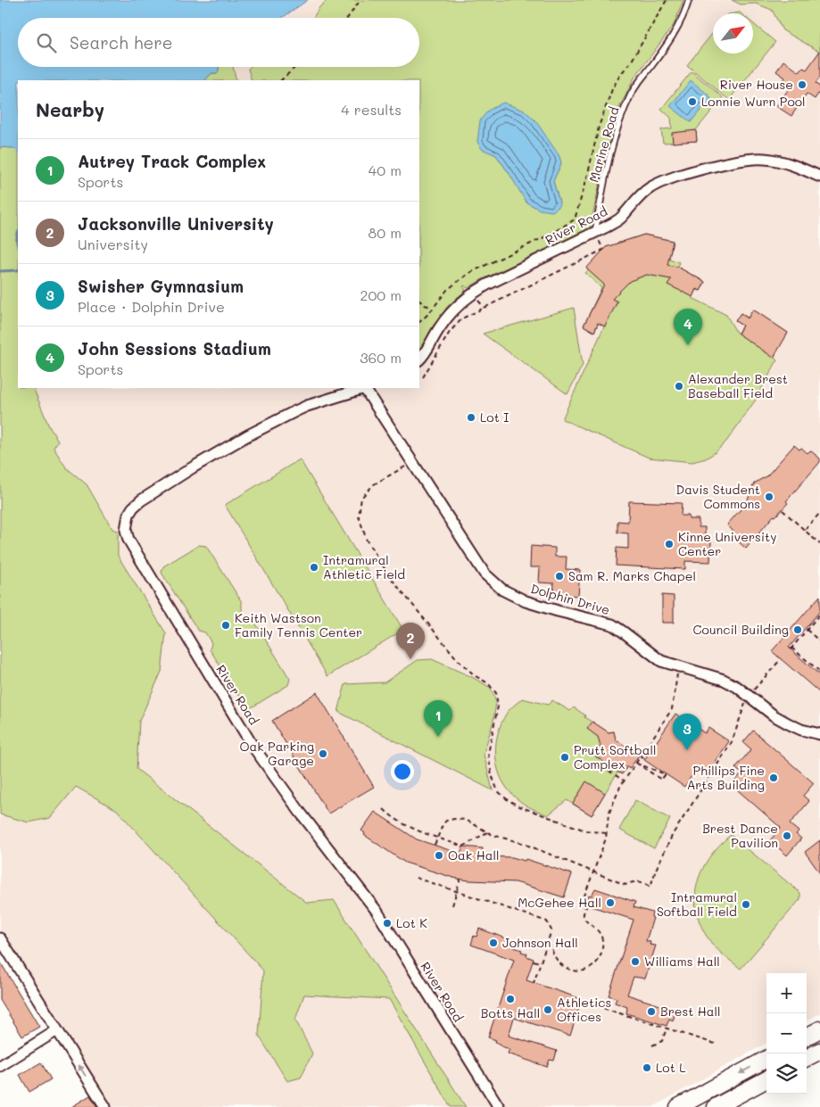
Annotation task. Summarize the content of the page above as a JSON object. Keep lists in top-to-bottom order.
{
  "streets": {
    "street": ["River Road", "Dolphin Drive"],
    "lane": ["Marine Road"]
  },
  "crossings": [
    ["Marine Road", "River Road"],
    ["River Road", "Dolphin Drive"]
  ],
  "places": [
    "River House",
    "Lonnie Wurn Pool",
    "Alexander Brest Baseball Field",
    "Lot I",
    "Davis Student Commons",
    "Kinne University Center",
    "Intramural Athletic Field",
    "Sam R. Marks Chapel",
    "Keith Wastson Family Tennis Center",
    "Council Building",
    "Oak Parking Garage",
    "Prutt Softball Complex",
    "Phillips Fine Arts Building",
    "Brest Dance Pavilion",
    "Oak Hall",
    "McGehee Hall",
    "Intramural Softball Field",
    "Lot K",
    "Johnson Hall",
    "Williams Hall",
    "Botts Hall",
    "Athletics Offices",
    "Brest Hall",
    "Lot L"
  ],
  "north": "top right",
  "page": {
    "search": "Search here",
    "heading": ["Nearby", "4 results"],
    "list": [
      {
        "mark": "1",
        "name": "Autrey Track Complex",
        "note": "Sports",
        "value": "40 m"
      },
      {
        "mark": "2",
        "name": "Jacksonville University",
        "note": "University",
        "value": "80 m"
      },
      {
        "mark": "3",
        "name": "Swisher Gymnasium",
        "note": "Place · Dolphin Drive",
        "value": "200 m"
      },
      {
        "mark": "4",
        "name": "John Sessions Stadium",
        "note": "Sports",
        "value": "360 m"
      }
    ],
    "pins": [
      "4",
      "2",
      "1",
      "3"
    ],
    "map_buttons": ["+", "−"]
  }
}
